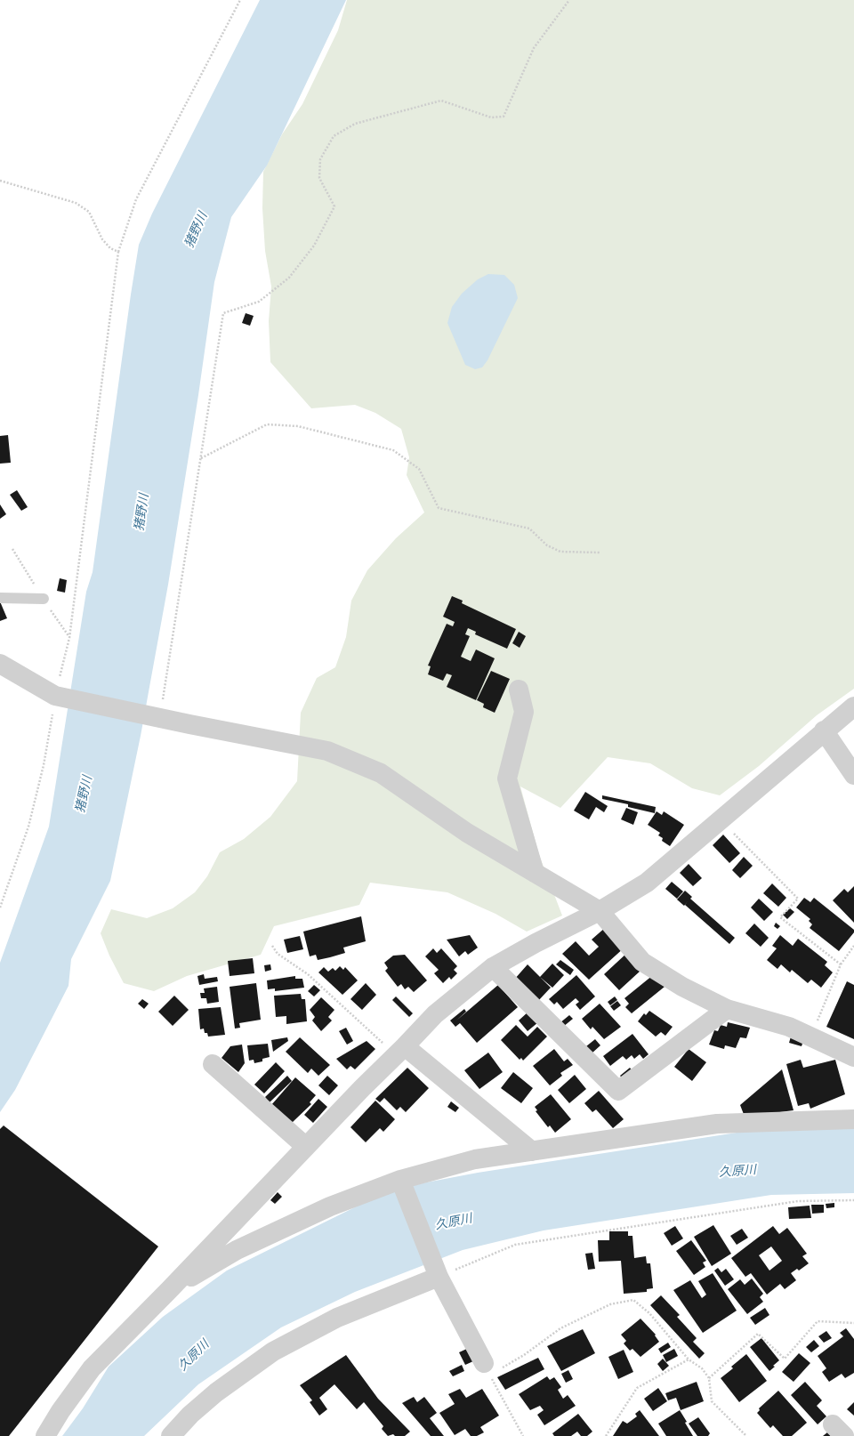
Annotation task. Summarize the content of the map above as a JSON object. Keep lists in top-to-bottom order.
{
  "water": ["猪野川", "久原川"]
}
